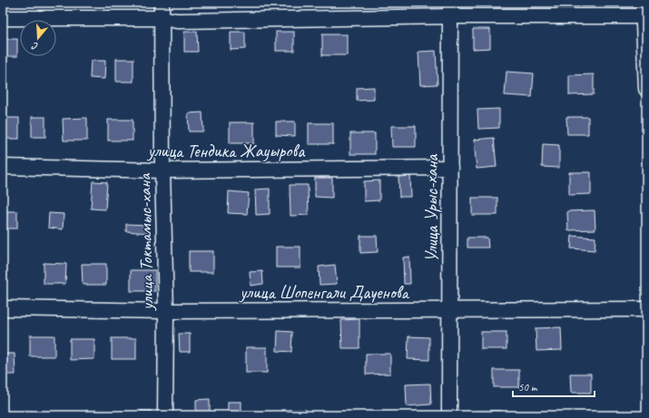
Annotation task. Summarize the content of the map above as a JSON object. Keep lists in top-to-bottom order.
{
  "streets": {
    "street": [
      "улица Тендика Жауырова",
      "Улица Урыс-хана",
      "улица Токтамыс-хана",
      "улица Шопенгали Дауенова"
    ]
  },
  "crossings": [
    ["улица Тендика Жауырова", "Улица Урыс-хана"],
    ["улица Тендика Жауырова", "улица Токтамыс-хана"],
    ["Улица Урыс-хана", "улица Шопенгали Дауенова"],
    ["улица Токтамыс-хана", "улица Шопенгали Дауенова"]
  ],
  "scale_bar": "50 m",
  "north": "bottom"
}
